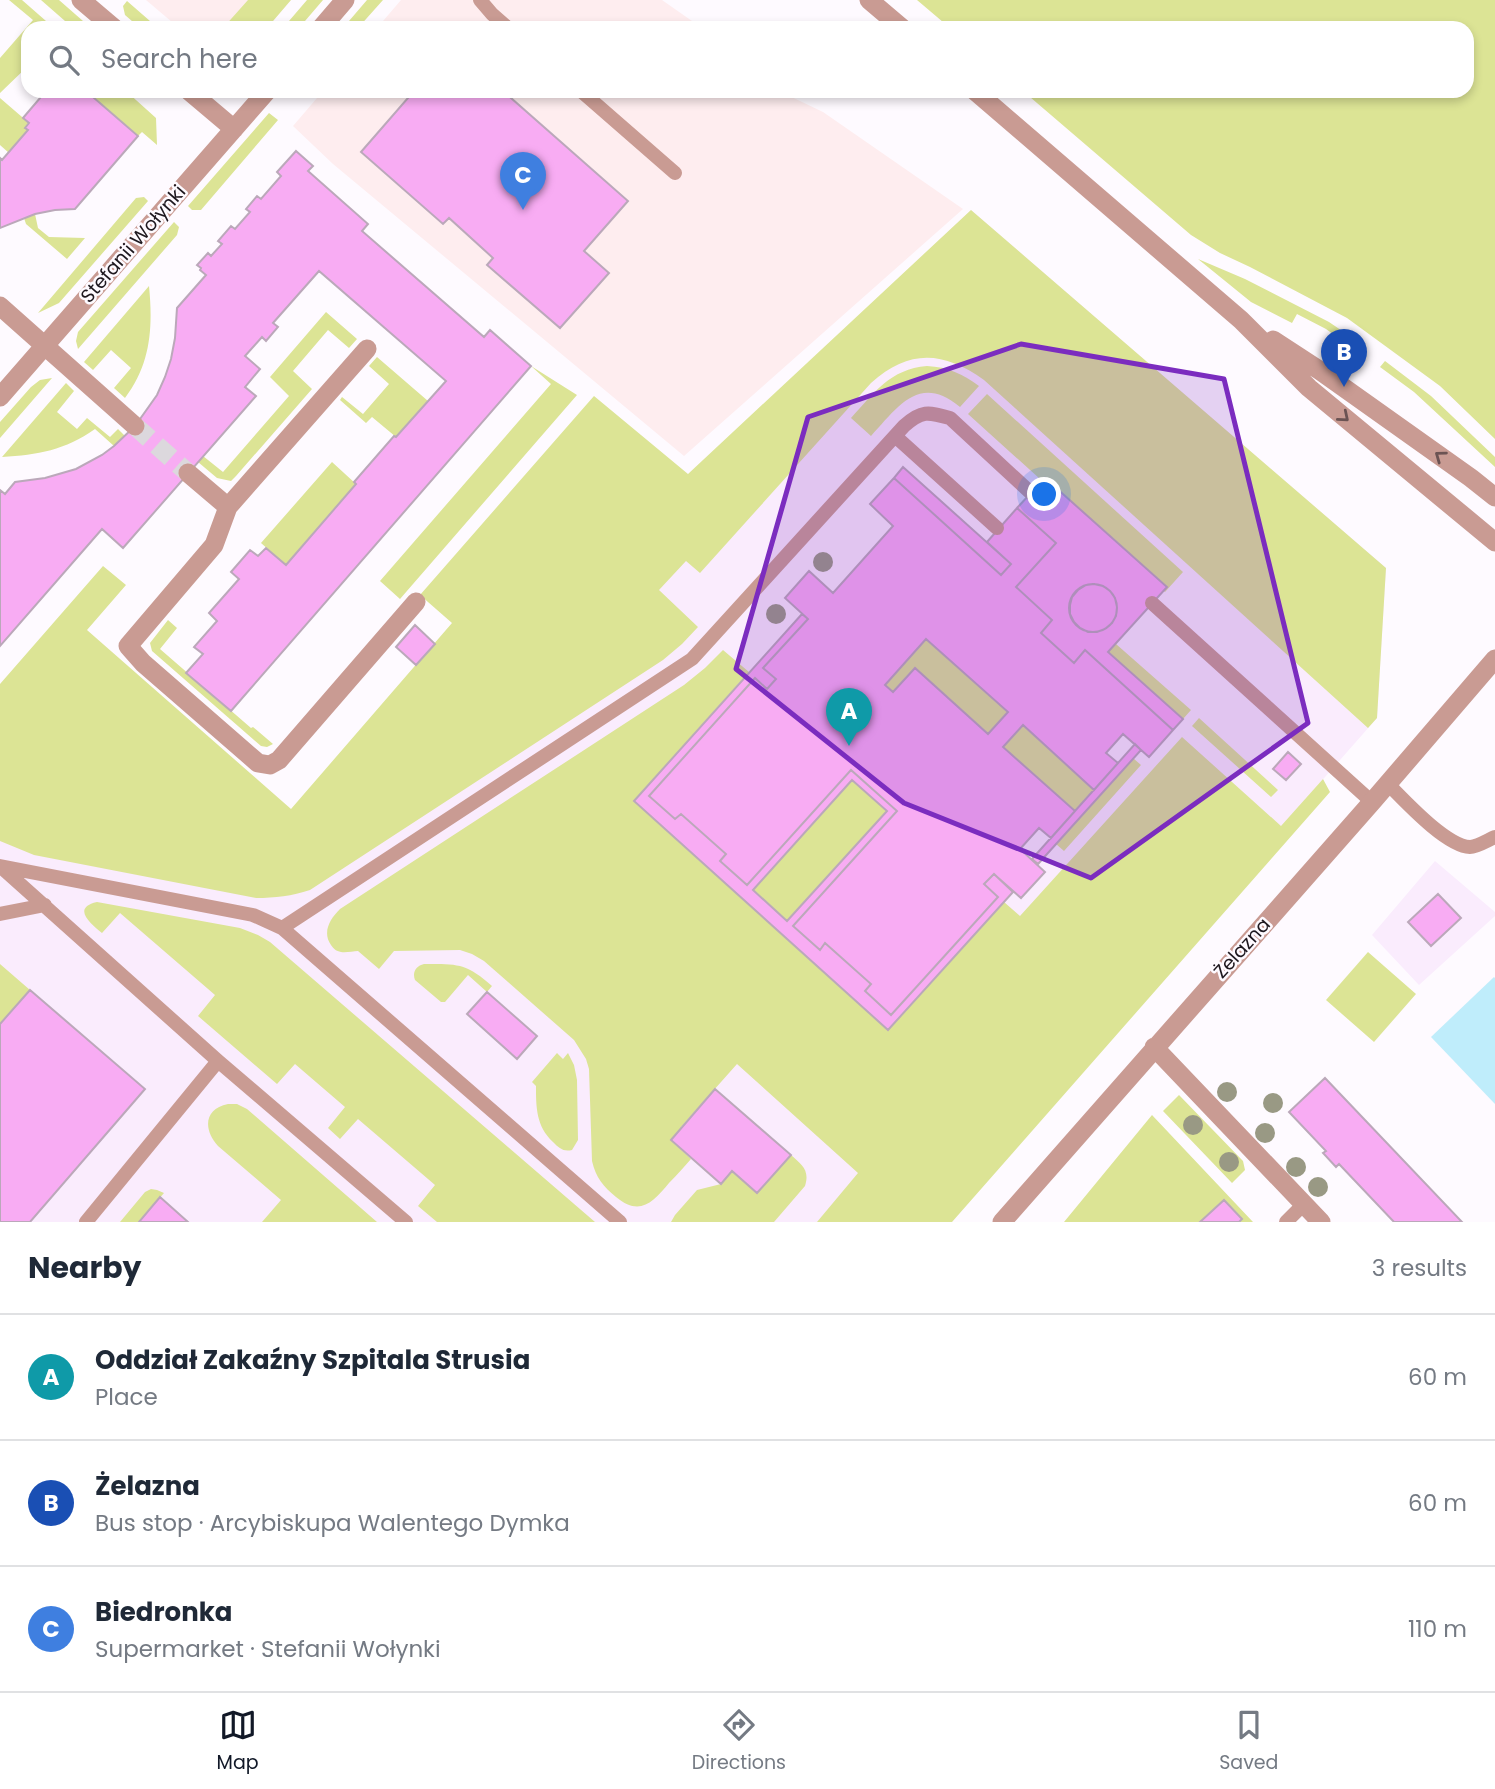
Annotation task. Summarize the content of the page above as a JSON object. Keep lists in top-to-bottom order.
{
  "streets": {
    "street": ["Stefanii Wołynki", "Żelazna"]
  },
  "page": {
    "search": "Search here",
    "pins": ["C", "B", "A"],
    "heading": ["Nearby", "3 results"],
    "list": [
      {
        "mark": "A",
        "name": "Oddział Zakaźny Szpitala Strusia",
        "note": "Place",
        "value": "60 m"
      },
      {
        "mark": "B",
        "name": "Żelazna",
        "note": "Bus stop · Arcybiskupa Walentego Dymka",
        "value": "60 m"
      },
      {
        "mark": "C",
        "name": "Biedronka",
        "note": "Supermarket · Stefanii Wołynki",
        "value": "110 m"
      }
    ],
    "nav": ["Map", "Directions", "Saved"]
  }
}
